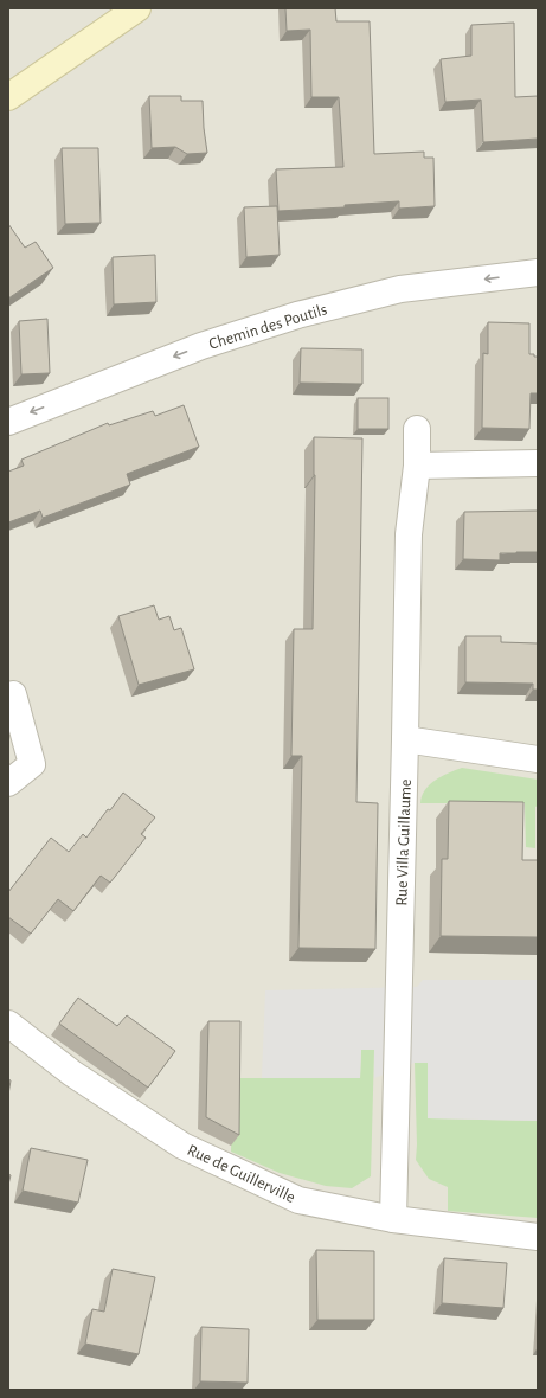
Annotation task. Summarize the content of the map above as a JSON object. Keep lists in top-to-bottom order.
{
  "streets": {
    "street": ["Chemin des Poutils", "Rue Villa Guillaume", "Rue de Guillerville"]
  },
  "crossings": [
    ["Rue Villa Guillaume", "Rue de Guillerville"]
  ],
  "one_way": ["Chemin des Poutils"]
}
